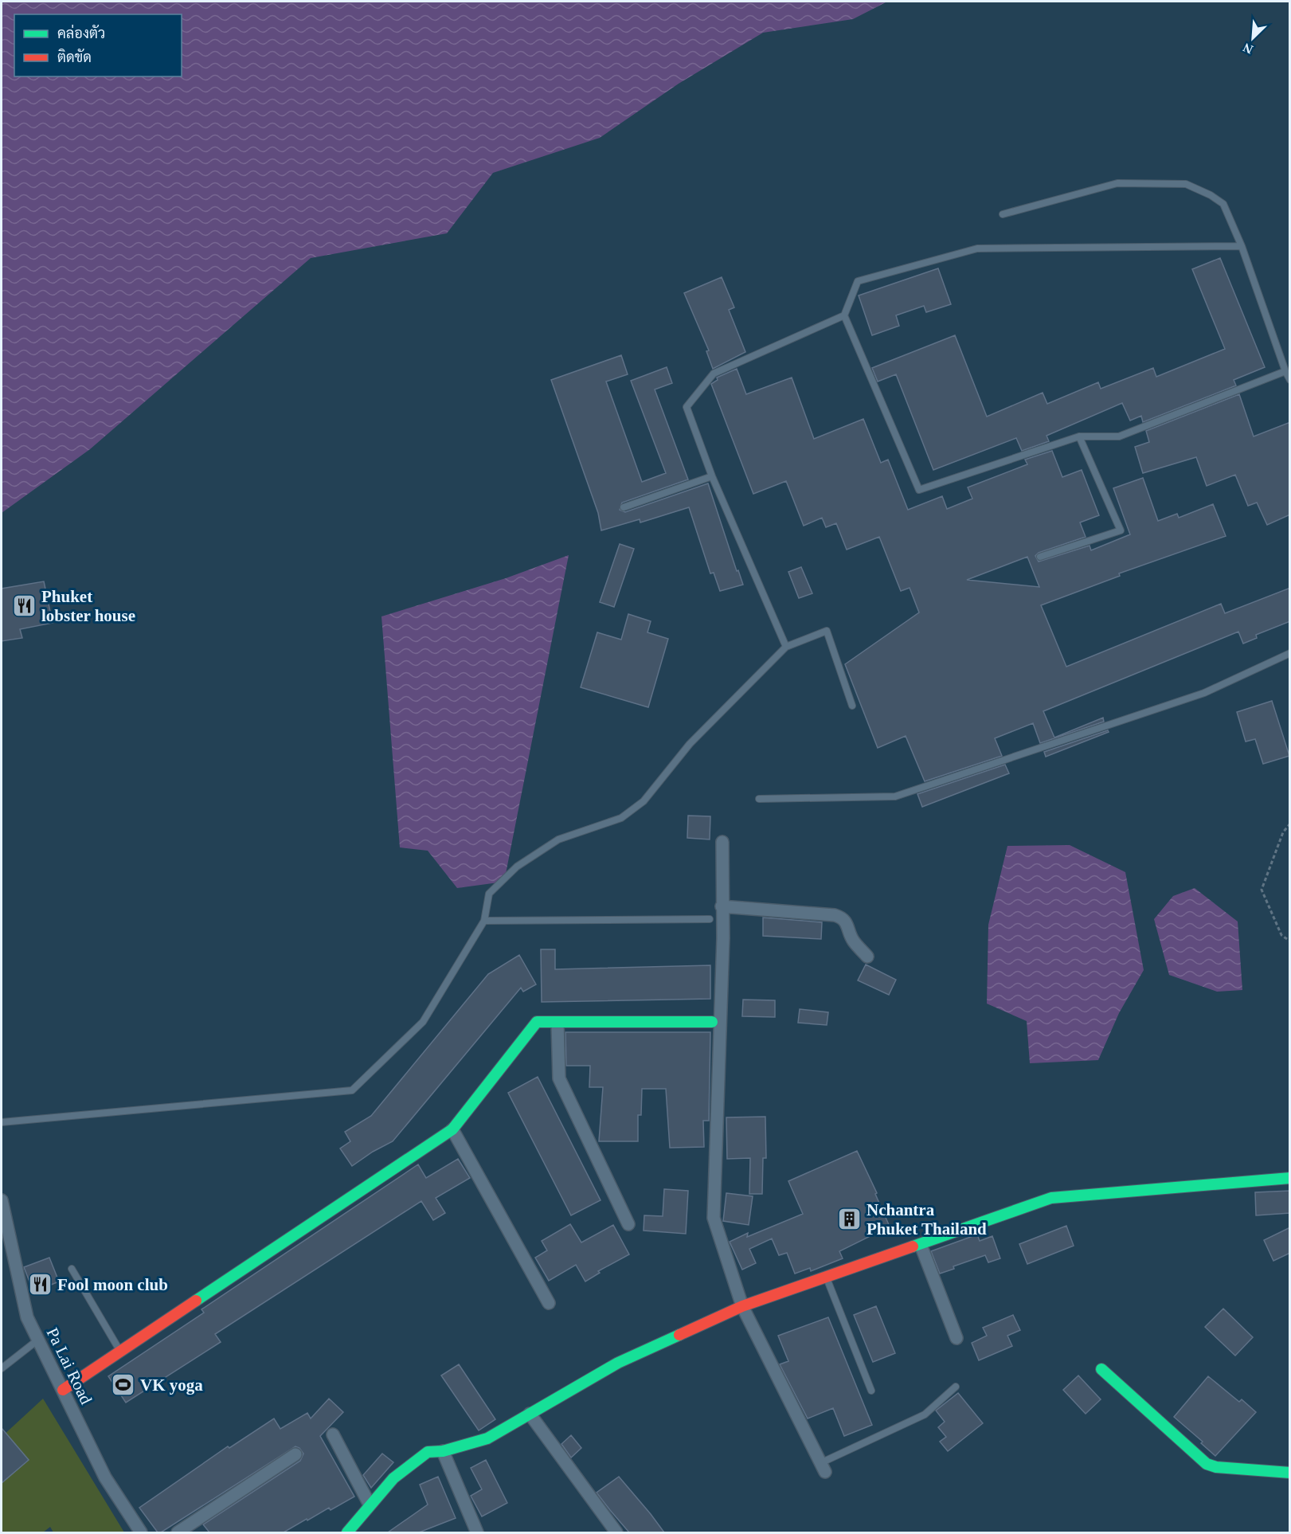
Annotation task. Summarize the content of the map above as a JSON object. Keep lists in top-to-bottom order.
{
  "streets": {
    "street": ["Pa Lai Road"]
  },
  "places": {
    "restaurant": ["Phuket lobster house", "Fool moon club"],
    "building": ["Nchantra Phuket Thailand"],
    "sports": ["VK yoga"]
  },
  "legend": ["คล่องตัว", "ติดขัด"],
  "north": "bottom left"
}
